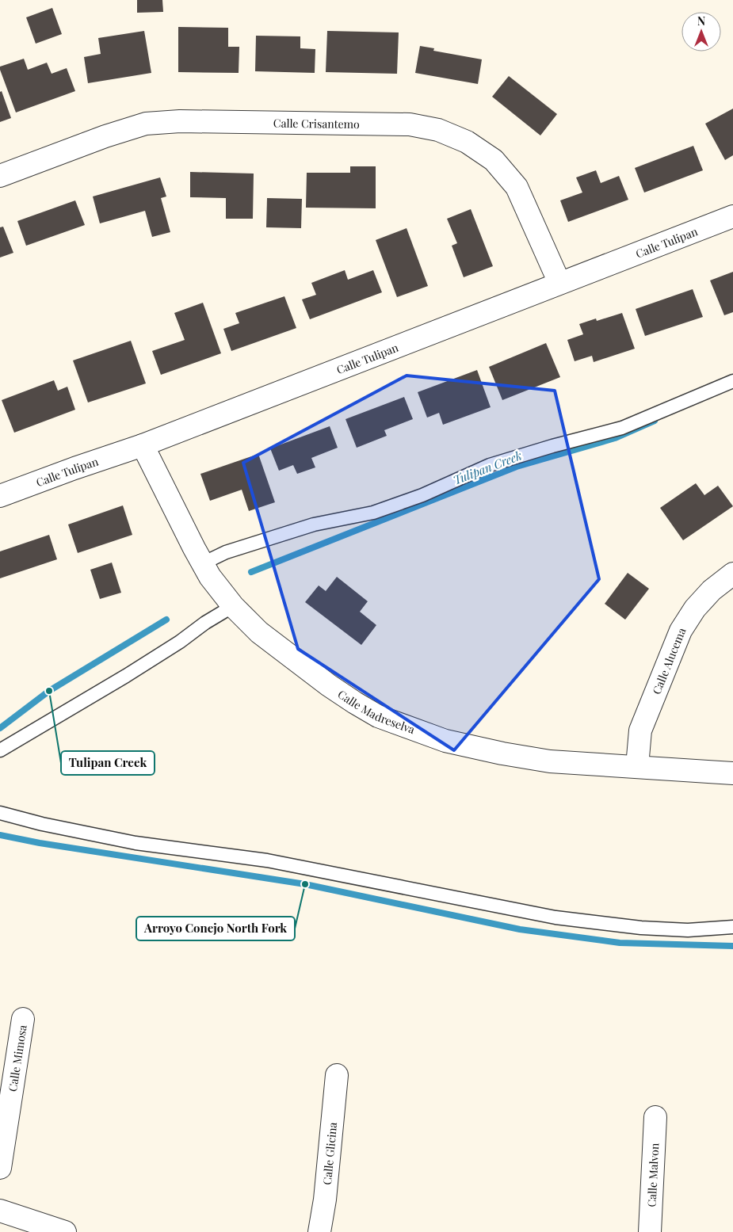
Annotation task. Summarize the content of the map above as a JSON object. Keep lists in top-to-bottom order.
{
  "streets": {
    "street": [
      "Calle Crisantemo",
      "Calle Tulipan",
      "Calle Alucema",
      "Calle Madreselva",
      "Calle Mimosa",
      "Calle Glicina",
      "Calle Malvon"
    ]
  },
  "crossings": [
    ["Calle Crisantemo", "Calle Tulipan"],
    ["Calle Tulipan", "Calle Madreselva"],
    ["Calle Alucema", "Calle Madreselva"]
  ],
  "water": ["Tulipan Creek"],
  "places": ["Tulipan Creek", "Arroyo Conejo North Fork"],
  "north": "top"
}
